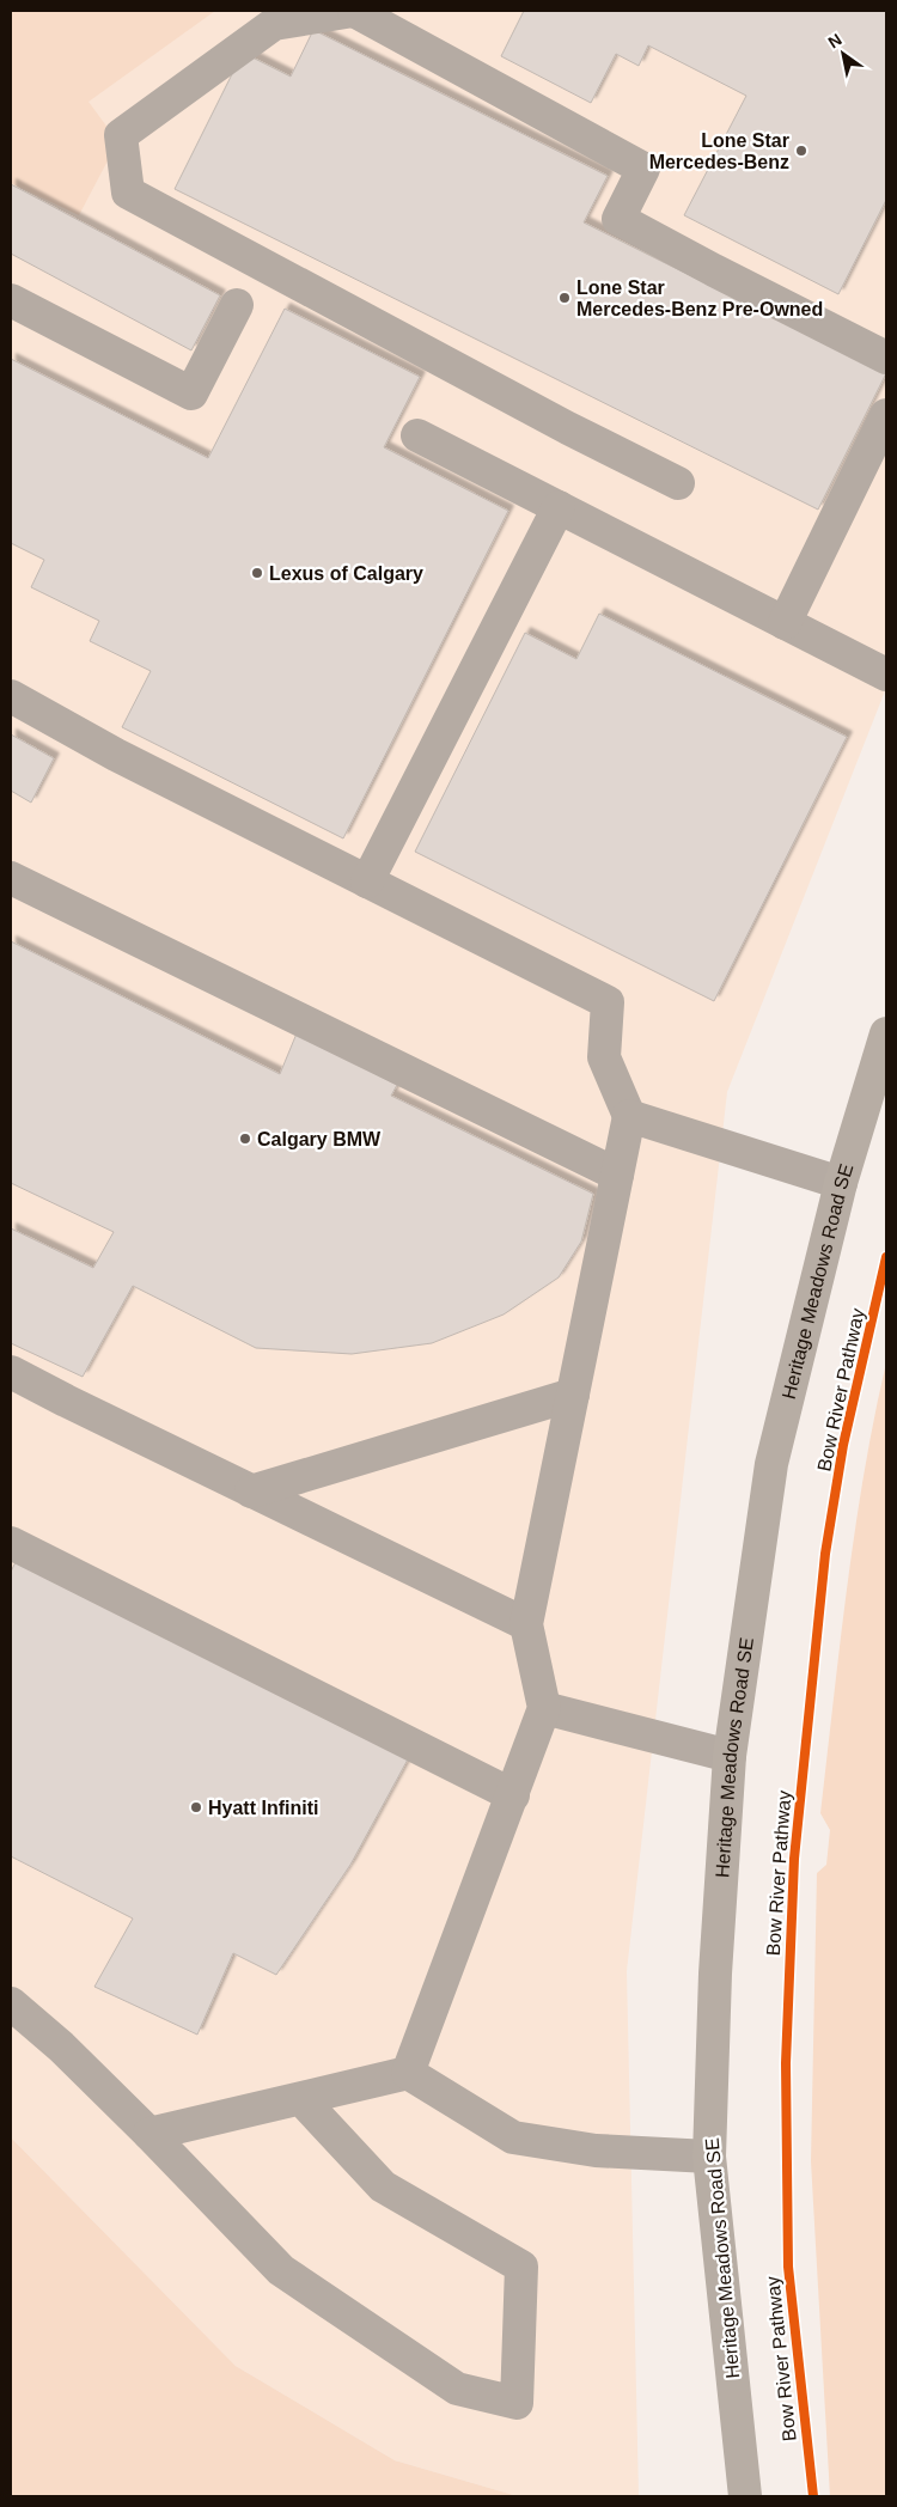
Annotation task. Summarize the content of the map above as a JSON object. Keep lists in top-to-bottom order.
{
  "streets": {
    "main road": ["Heritage Meadows Road SE"],
    "cycle path": ["Bow River Pathway"]
  },
  "places": [
    "Lone Star Mercedes-Benz",
    "Lone Star Mercedes-Benz Pre-Owned",
    "Lexus of Calgary",
    "Calgary BMW",
    "Hyatt Infiniti"
  ],
  "north": "top left"
}
